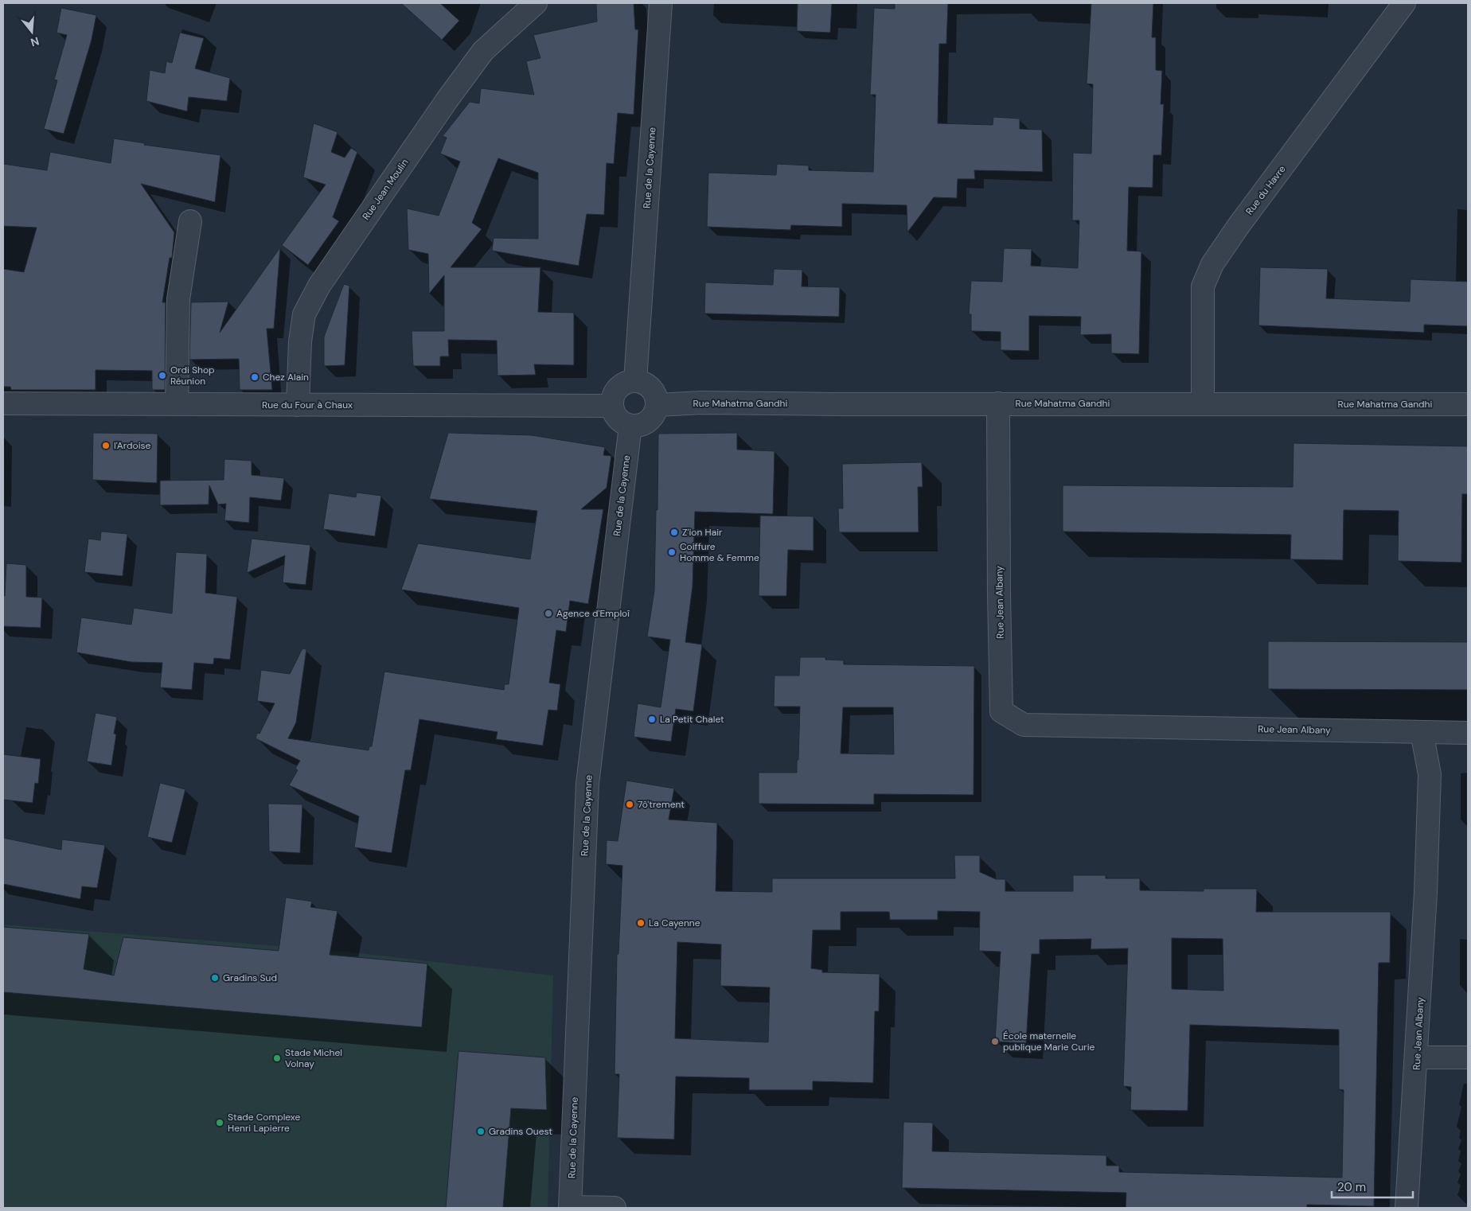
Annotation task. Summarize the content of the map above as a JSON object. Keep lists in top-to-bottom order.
{
  "streets": {
    "street": [
      "Rue de la Cayenne",
      "Rue Jean Moulin",
      "Rue du Havre",
      "Rue Mahatma Gandhi",
      "Rue du Four à Chaux",
      "Rue Jean Albany"
    ]
  },
  "crossings": [
    ["Rue de la Cayenne", "Rue Mahatma Gandhi"],
    ["Rue de la Cayenne", "Rue du Four à Chaux"],
    ["Rue Jean Moulin", "Rue du Four à Chaux"],
    ["Rue du Havre", "Rue Mahatma Gandhi"],
    ["Rue Mahatma Gandhi", "Rue du Four à Chaux"],
    ["Rue Mahatma Gandhi", "Rue Jean Albany"]
  ],
  "places": [
    "Ordi Shop Réunion",
    "Chez Alain",
    "l'Ardoise",
    "Z'ion Hair",
    "Coiffure Homme & Femme",
    "Agence d'Emploî",
    "La Petit Chalet",
    "7ô'trement",
    "La Cayenne",
    "Gradins Sud",
    "École maternelle publique Marie Curie",
    "Stade Michel Volnay",
    "Stade Complexe Henri Lapierre",
    "Gradins Ouest"
  ],
  "scale_bar": "20 m",
  "north": "bottom"
}
